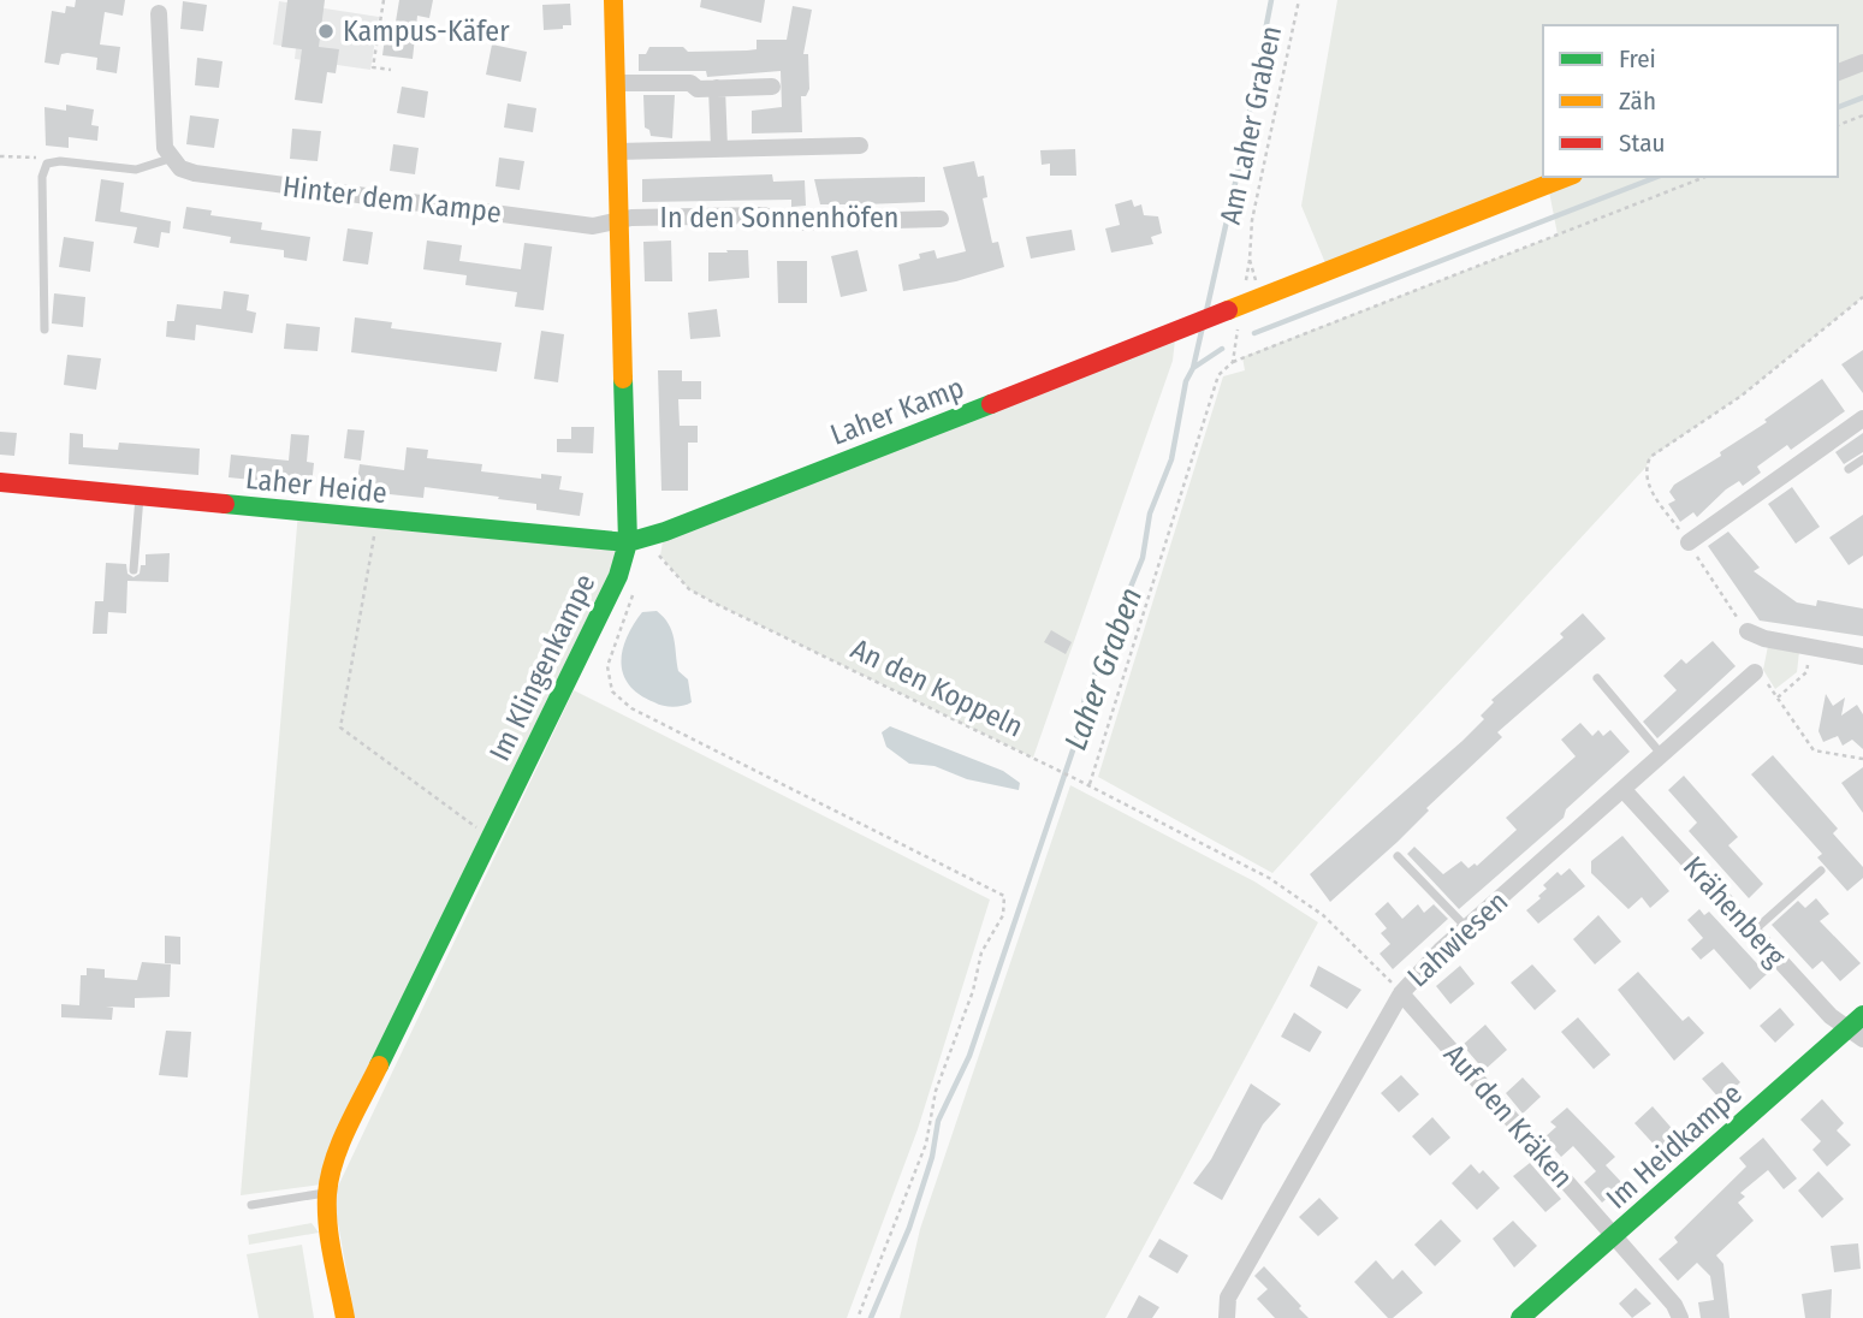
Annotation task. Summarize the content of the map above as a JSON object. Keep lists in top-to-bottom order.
{
  "streets": {
    "street": [
      "Hinter dem Kampe",
      "In den Sonnenhöfen",
      "Laher Kamp",
      "Laher Heide",
      "Im Klingenkampe",
      "Krähenberg",
      "Lahwiesen",
      "Auf den Kräken",
      "Im Heidkampe"
    ],
    "path": ["Am Laher Graben", "An den Koppeln"]
  },
  "crossings": [
    ["Hinter dem Kampe", "In den Sonnenhöfen"],
    ["Hinter dem Kampe", "Im Klingenkampe"],
    ["In den Sonnenhöfen", "Im Klingenkampe"],
    ["Laher Kamp", "Laher Heide"],
    ["Laher Kamp", "Im Klingenkampe"],
    ["Laher Kamp", "An den Koppeln"],
    ["Laher Heide", "Im Klingenkampe"],
    ["Laher Heide", "An den Koppeln"],
    ["Im Klingenkampe", "An den Koppeln"],
    ["An den Koppeln", "Lahwiesen"],
    ["An den Koppeln", "Auf den Kräken"],
    ["Krähenberg", "Lahwiesen"],
    ["Krähenberg", "Im Heidkampe"],
    ["Lahwiesen", "Auf den Kräken"],
    ["Auf den Kräken", "Im Heidkampe"]
  ],
  "water": ["Laher Graben"],
  "places": ["Kampus-Käfer"],
  "legend": ["Frei", "Zäh", "Stau"]
}
